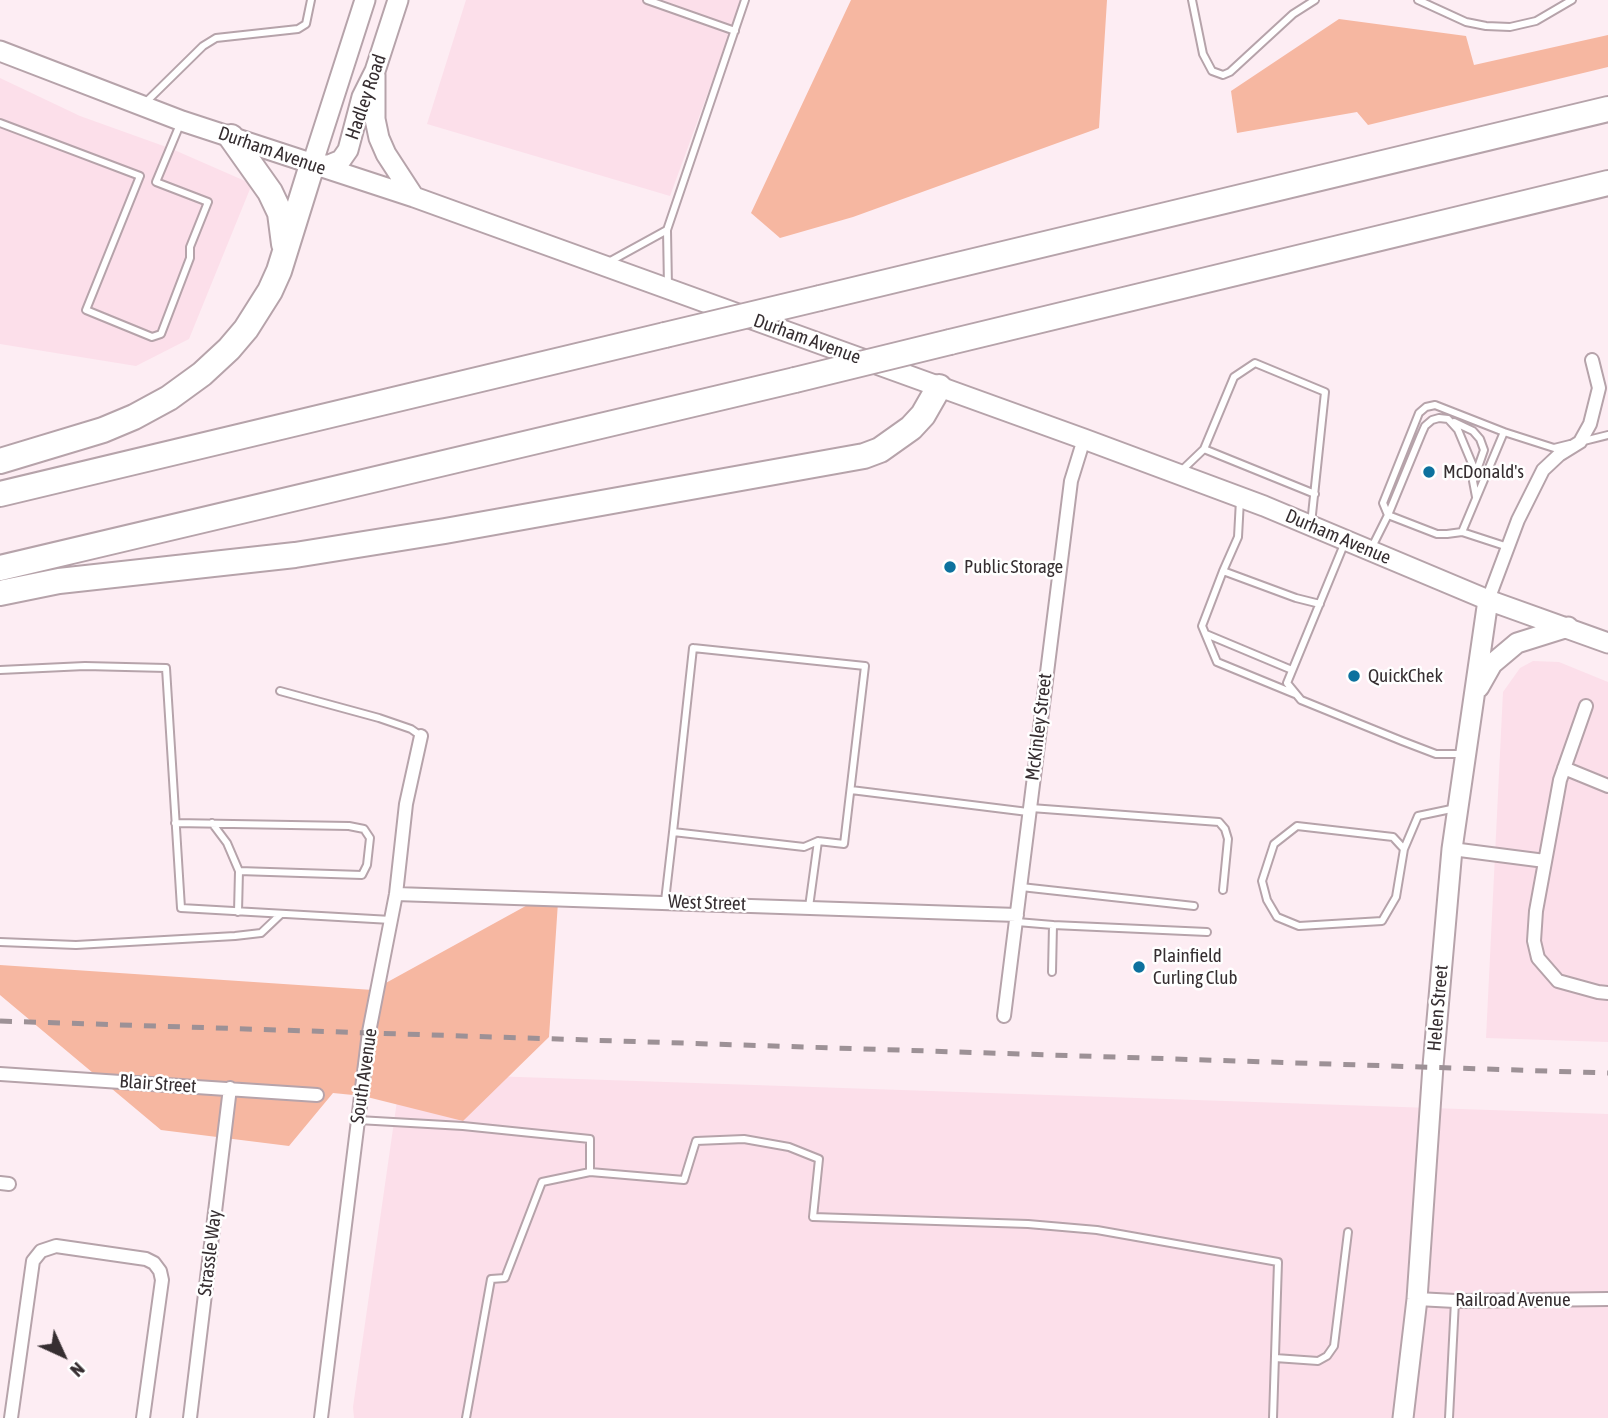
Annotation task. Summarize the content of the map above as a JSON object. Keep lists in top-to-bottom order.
{
  "streets": {
    "main road": ["Hadley Road", "Durham Avenue", "Helen Street"],
    "street": [
      "McKinley Street",
      "West Street",
      "South Avenue",
      "Blair Street",
      "Strassle Way",
      "Railroad Avenue"
    ]
  },
  "crossings": [
    ["Hadley Road", "Durham Avenue"],
    ["Durham Avenue", "McKinley Street"],
    ["Durham Avenue", "Helen Street"],
    ["McKinley Street", "West Street"],
    ["West Street", "South Avenue"],
    ["Helen Street", "Railroad Avenue"],
    ["Blair Street", "Strassle Way"]
  ],
  "places": [
    "McDonald's",
    "Public Storage",
    "QuickChek",
    "Plainfield Curling Club"
  ],
  "north": "bottom right"
}
